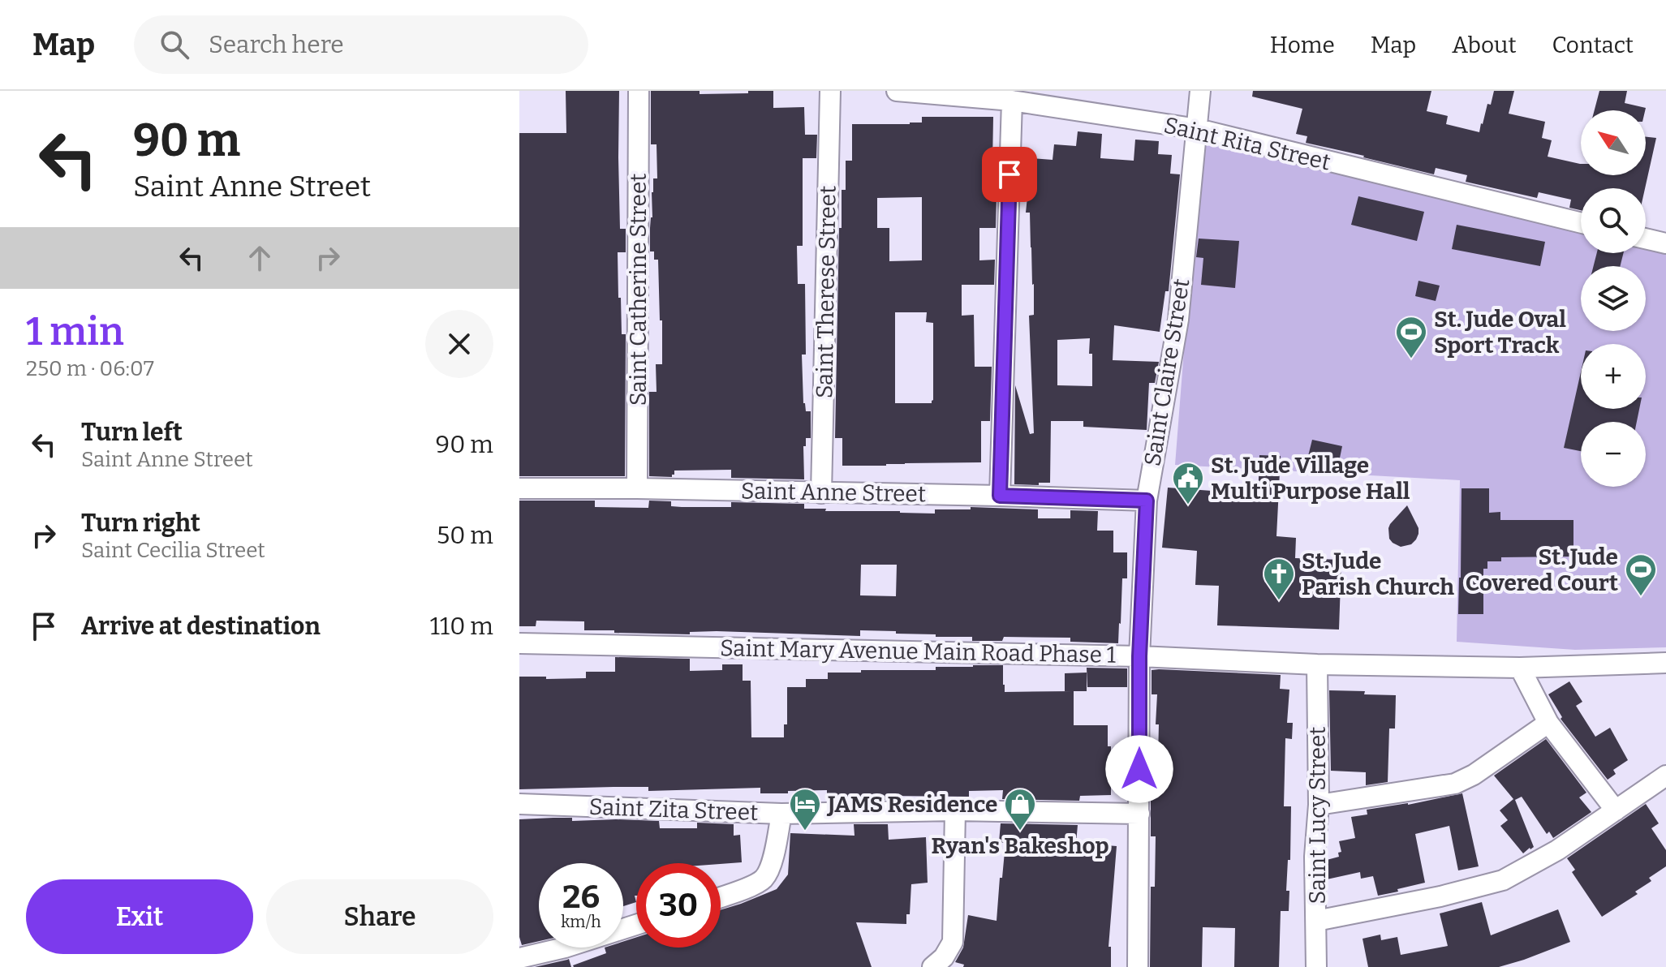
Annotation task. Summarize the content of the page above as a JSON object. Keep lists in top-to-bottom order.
{
  "streets": {
    "street": [
      "Saint Rita Street",
      "Saint Catherine Street",
      "Saint Therese Street",
      "Saint Claire Street",
      "Saint Anne Street",
      "Saint Mary Avenue Main Road Phase 1",
      "Saint Zita Street",
      "Saint Lucy Street"
    ]
  },
  "crossings": [
    ["Saint Rita Street", "Saint Claire Street"],
    ["Saint Catherine Street", "Saint Anne Street"],
    ["Saint Therese Street", "Saint Anne Street"],
    ["Saint Claire Street", "Saint Anne Street"],
    ["Saint Claire Street", "Saint Mary Avenue Main Road Phase 1"],
    ["Saint Claire Street", "Saint Zita Street"],
    ["Saint Mary Avenue Main Road Phase 1", "Saint Lucy Street"]
  ],
  "places": {
    "sports": ["St. Jude Oval Sport Track", "St. Jude Covered Court"],
    "public building": ["St. Jude Village Multi Purpose Hall"],
    "church": ["St. Jude Parish Church"],
    "hotel": ["JAMS Residence"],
    "shop": ["Ryan's Bakeshop"]
  },
  "north": "top left",
  "page": {
    "header": "Map",
    "search": "Search here",
    "nav": [
      "Home",
      "Map",
      "About",
      "Contact"
    ],
    "turn": ["90 m", "Saint Anne Street"],
    "map_buttons": ["+", "−"],
    "heading": ["1 min", "250 m · 06:07"],
    "list": [
      {
        "name": "Turn left",
        "note": "Saint Anne Street",
        "value": "90 m"
      },
      {
        "name": "Turn right",
        "note": "Saint Cecilia Street",
        "value": "50 m"
      },
      {
        "name": "Arrive at destination",
        "value": "110 m"
      }
    ],
    "speed": "26 km/h",
    "limit": "30",
    "buttons": ["Exit", "Share"]
  }
}
